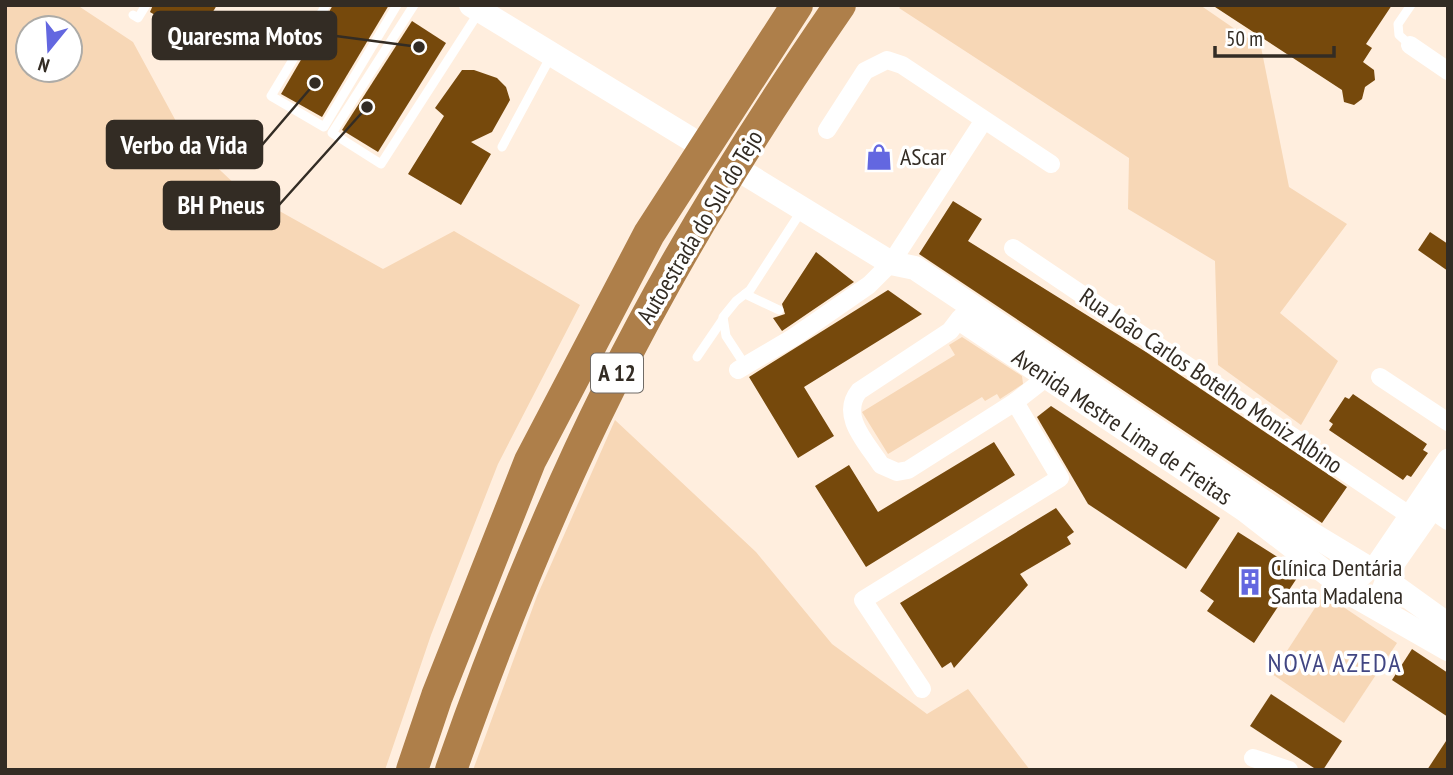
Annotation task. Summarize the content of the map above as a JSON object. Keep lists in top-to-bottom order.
{
  "streets": {
    "highway": ["Autoestrada do Sul do Tejo", "A 12"],
    "main road": ["Avenida Mestre Lima de Freitas"],
    "street": ["Rua João Carlos Botelho Moniz Albino"]
  },
  "districts": ["NOVA AZEDA"],
  "places": {
    "other": ["Quaresma Motos", "Verbo da Vida", "BH Pneus"],
    "shop": ["AScar"],
    "building": ["Clínica Dentária Santa Madalena"]
  },
  "scale_bar": "50 m",
  "north": "bottom"
}
